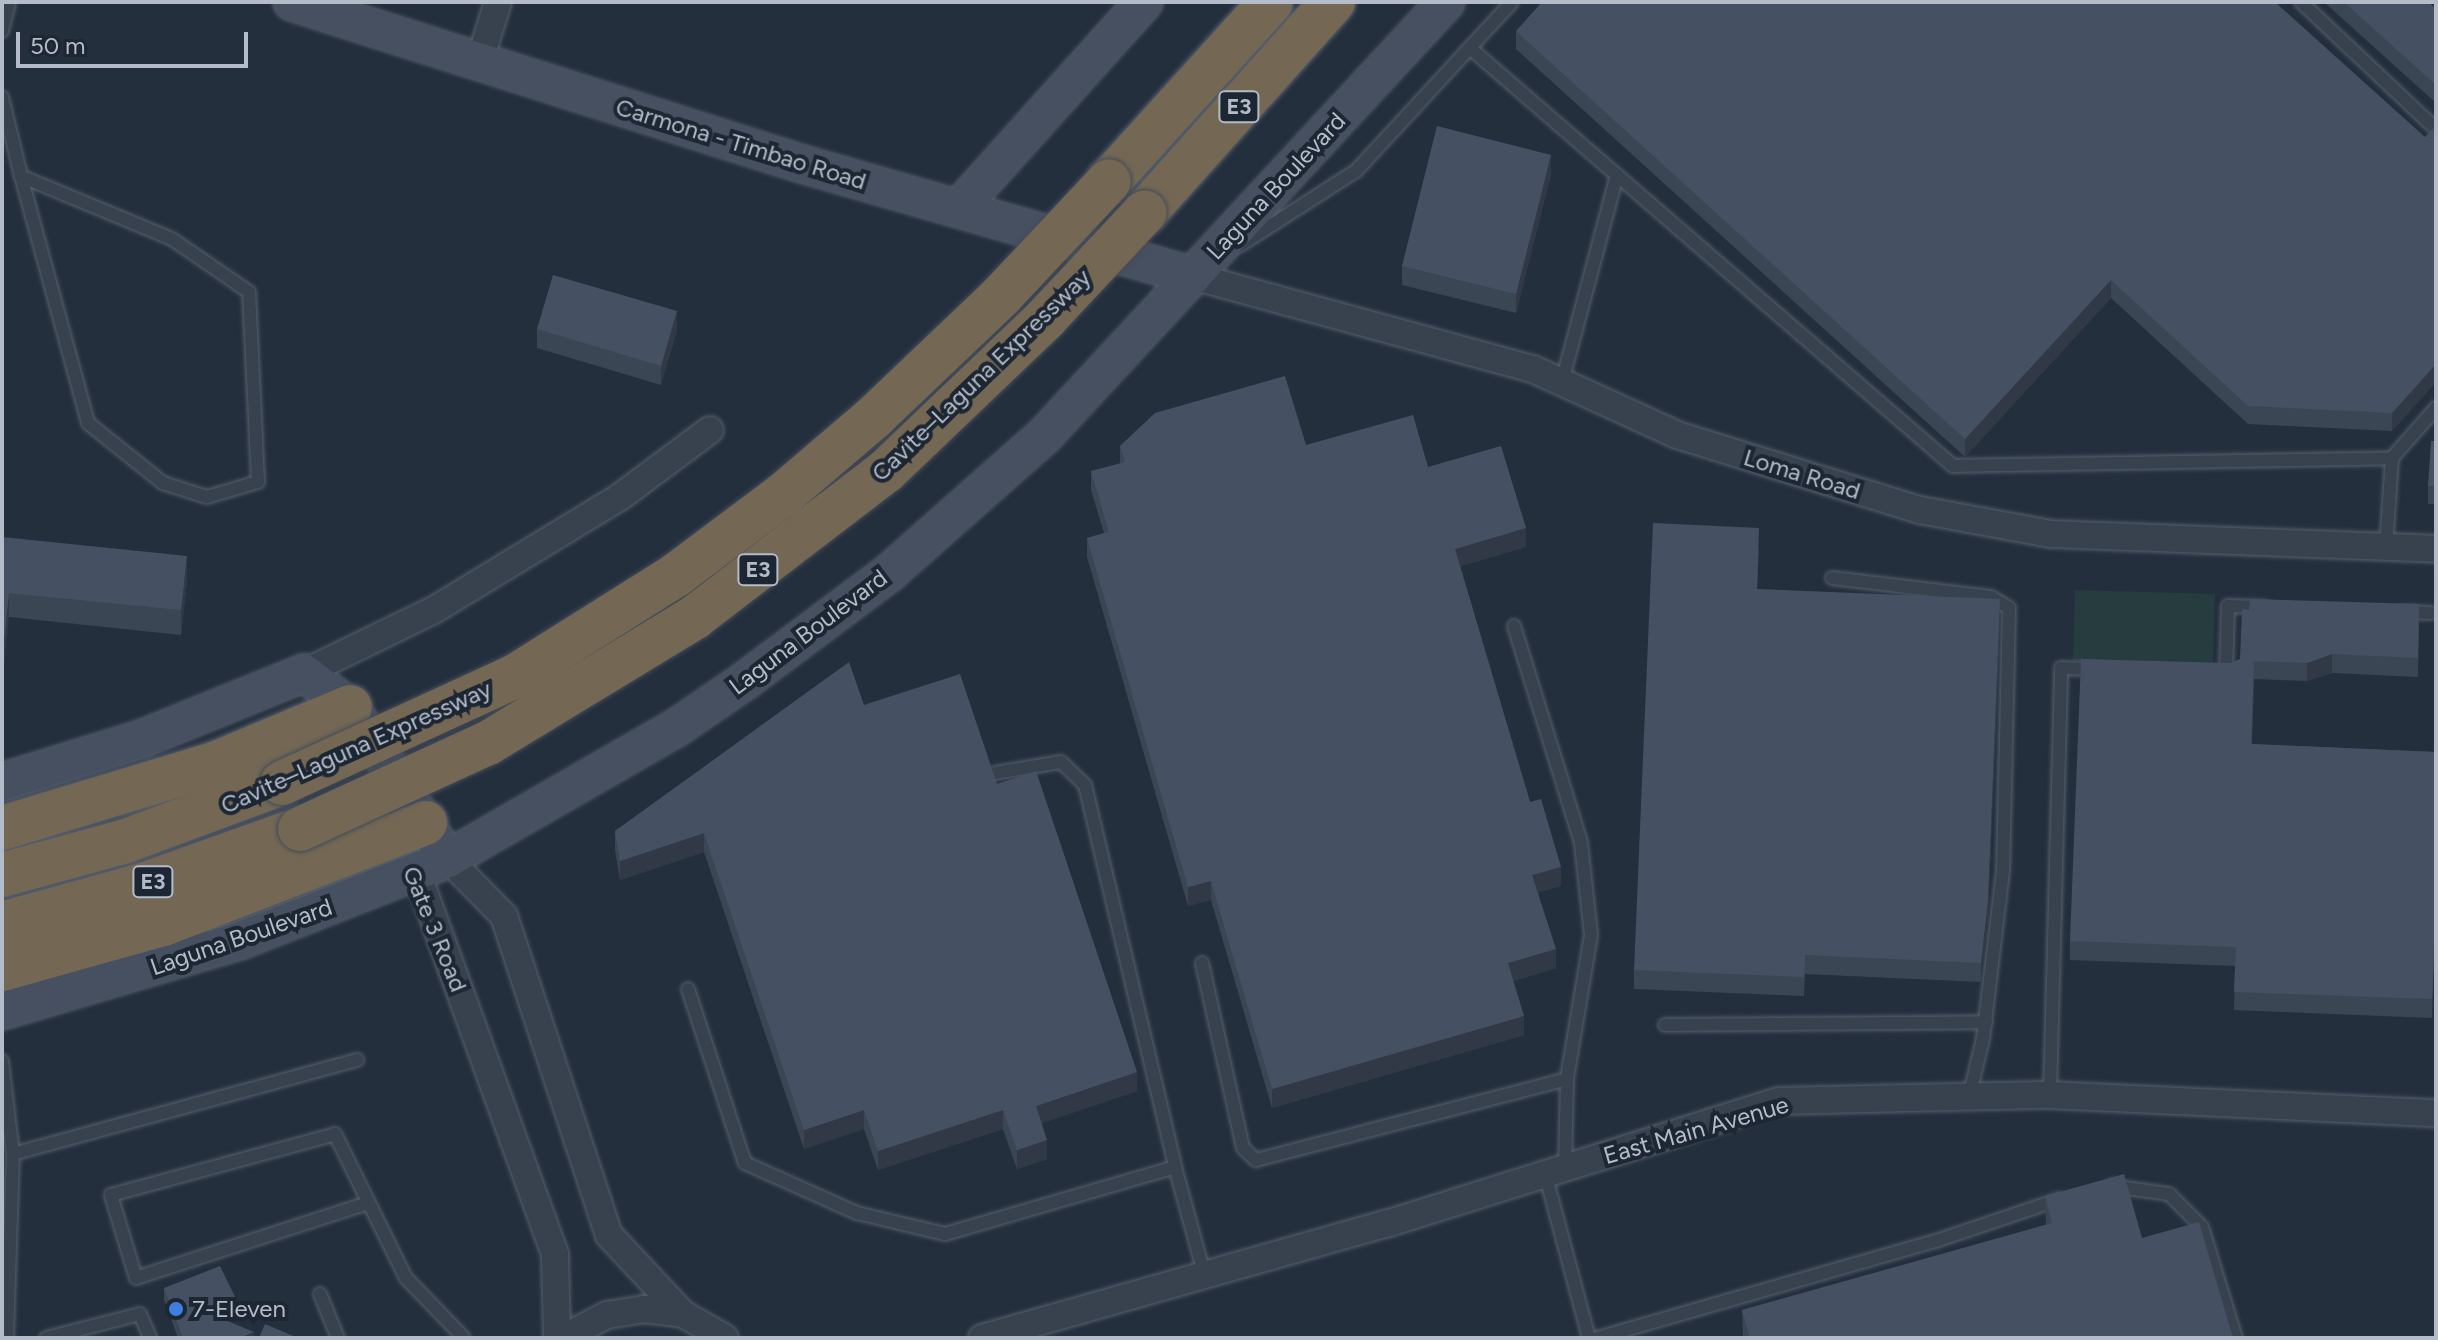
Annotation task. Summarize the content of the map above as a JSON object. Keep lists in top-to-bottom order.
{
  "streets": {
    "highway": ["E3", "Cavite–Laguna Expressway"],
    "main road": ["Carmona - Timbao Road", "Laguna Boulevard", "Gate 3 Road"],
    "street": ["Loma Road", "East Main Avenue"]
  },
  "crossings": [
    ["Carmona - Timbao Road", "Laguna Boulevard"],
    ["Carmona - Timbao Road", "Loma Road"],
    ["Laguna Boulevard", "Loma Road"],
    ["Laguna Boulevard", "Gate 3 Road"]
  ],
  "places": ["7-Eleven"],
  "scale_bar": "50 m"
}
